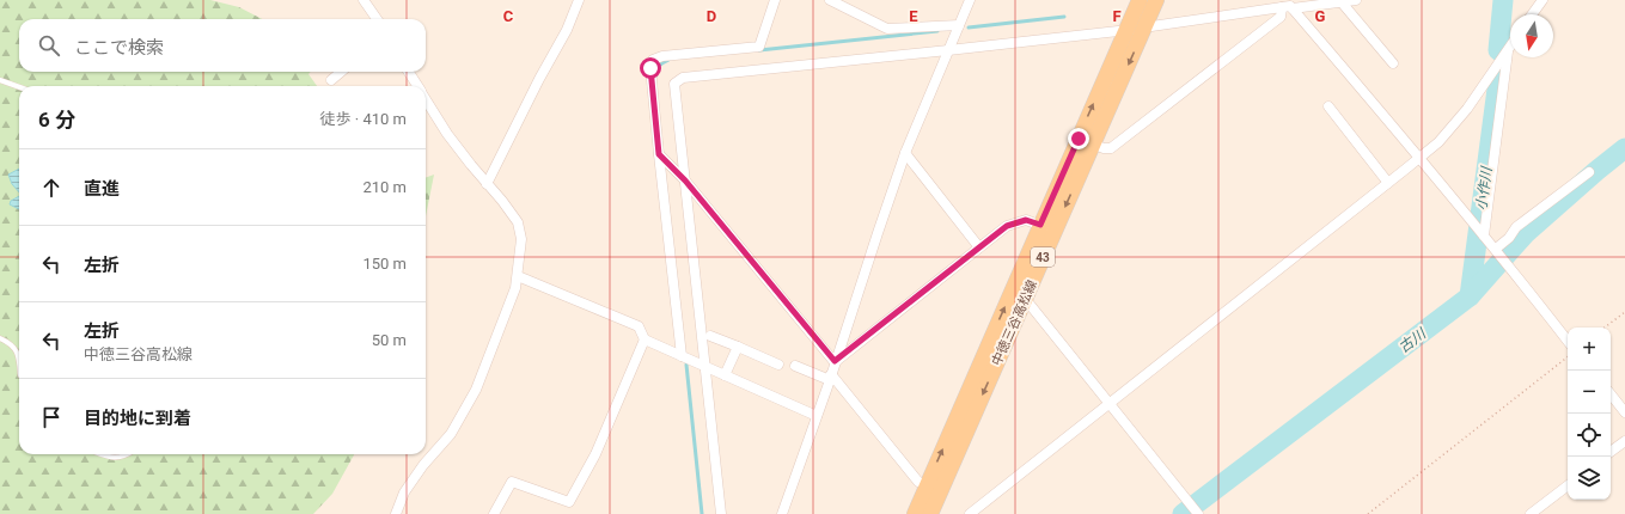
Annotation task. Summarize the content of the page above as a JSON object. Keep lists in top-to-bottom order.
{
  "streets": {
    "main road": ["43", "中徳三谷高松線"]
  },
  "water": ["小作川", "古川"],
  "north": "bottom",
  "page": {
    "search": "ここで検索",
    "heading": ["6 分", "徒歩 · 410 m"],
    "list": [
      ["直進", "210 m"],
      ["左折", "150 m"],
      ["左折", "中徳三谷高松線", "50 m"],
      "目的地に到着"
    ],
    "map_buttons": ["+", "−"]
  },
  "grid": {
    "columns": [
      "C",
      "D",
      "E",
      "F",
      "G"
    ]
  }
}
